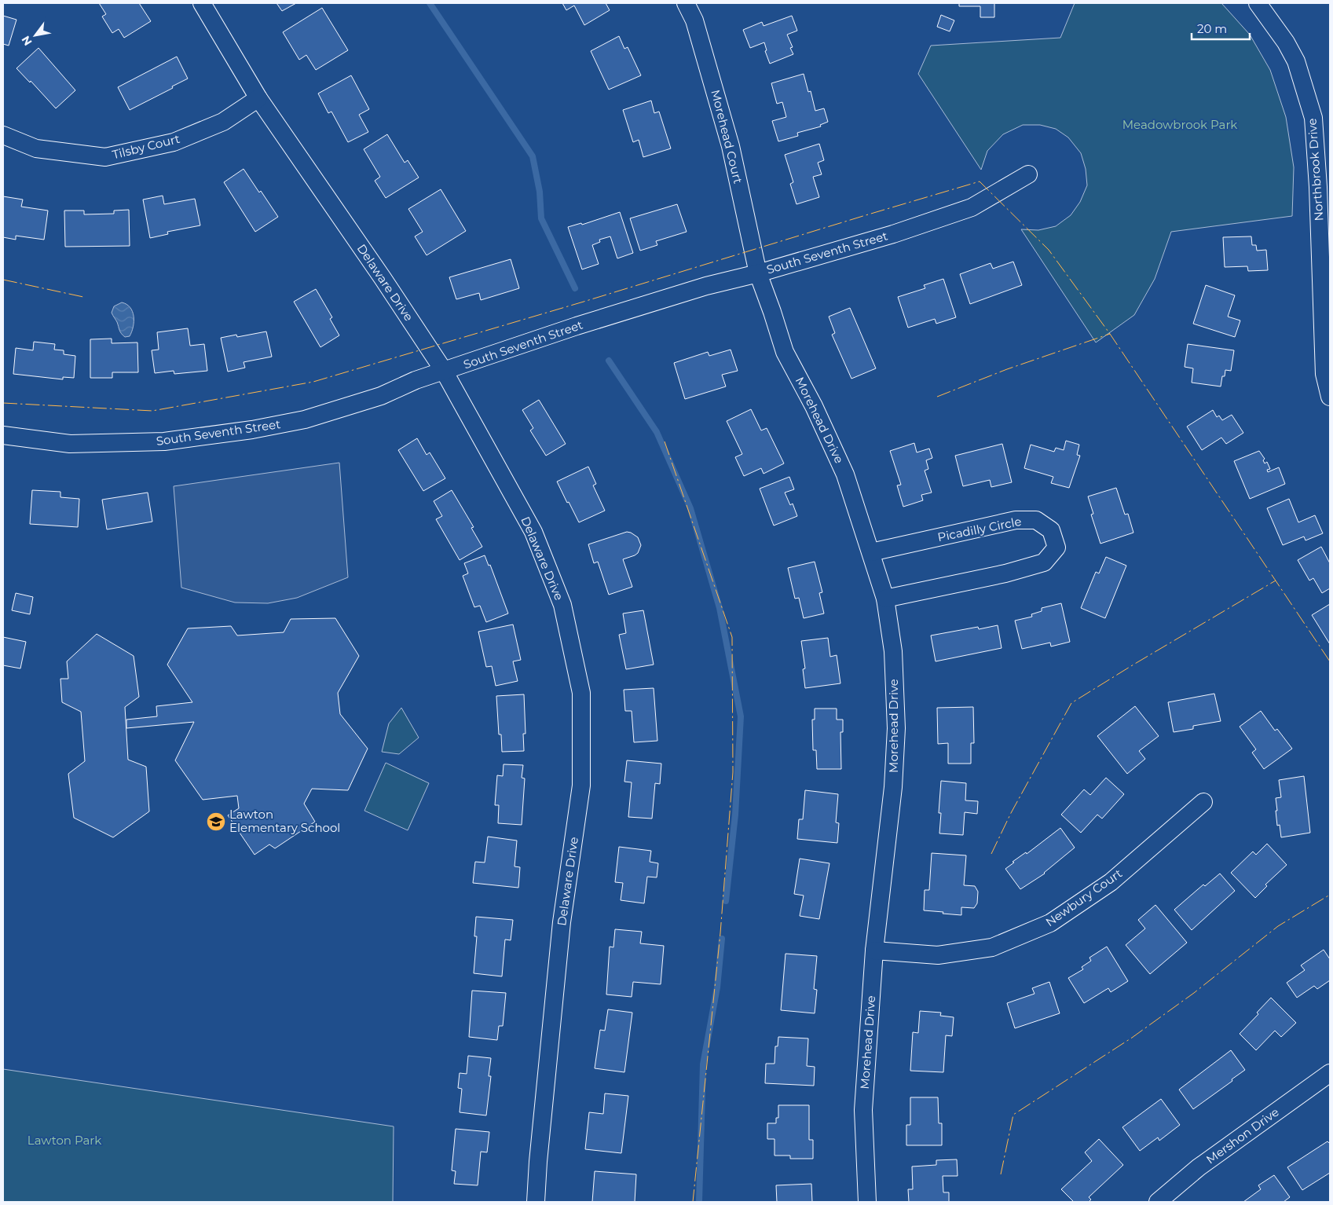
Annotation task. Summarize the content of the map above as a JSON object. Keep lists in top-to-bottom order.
{
  "streets": {
    "street": [
      "Morehead Court",
      "Tilsby Court",
      "Northbrook Drive",
      "South Seventh Street",
      "Delaware Drive",
      "Morehead Drive",
      "Picadilly Circle",
      "Newbury Court",
      "Mershon Drive"
    ]
  },
  "crossings": [
    ["Morehead Court", "South Seventh Street"],
    ["Morehead Court", "Morehead Drive"],
    ["Tilsby Court", "Delaware Drive"],
    ["South Seventh Street", "Delaware Drive"],
    ["South Seventh Street", "Morehead Drive"],
    ["Morehead Drive", "Picadilly Circle"],
    ["Morehead Drive", "Newbury Court"]
  ],
  "parks": ["Meadowbrook Park", "Lawton Park"],
  "places": {
    "school or university": ["Lawton Elementary School"]
  },
  "scale_bar": "20 m",
  "north": "bottom left"
}
